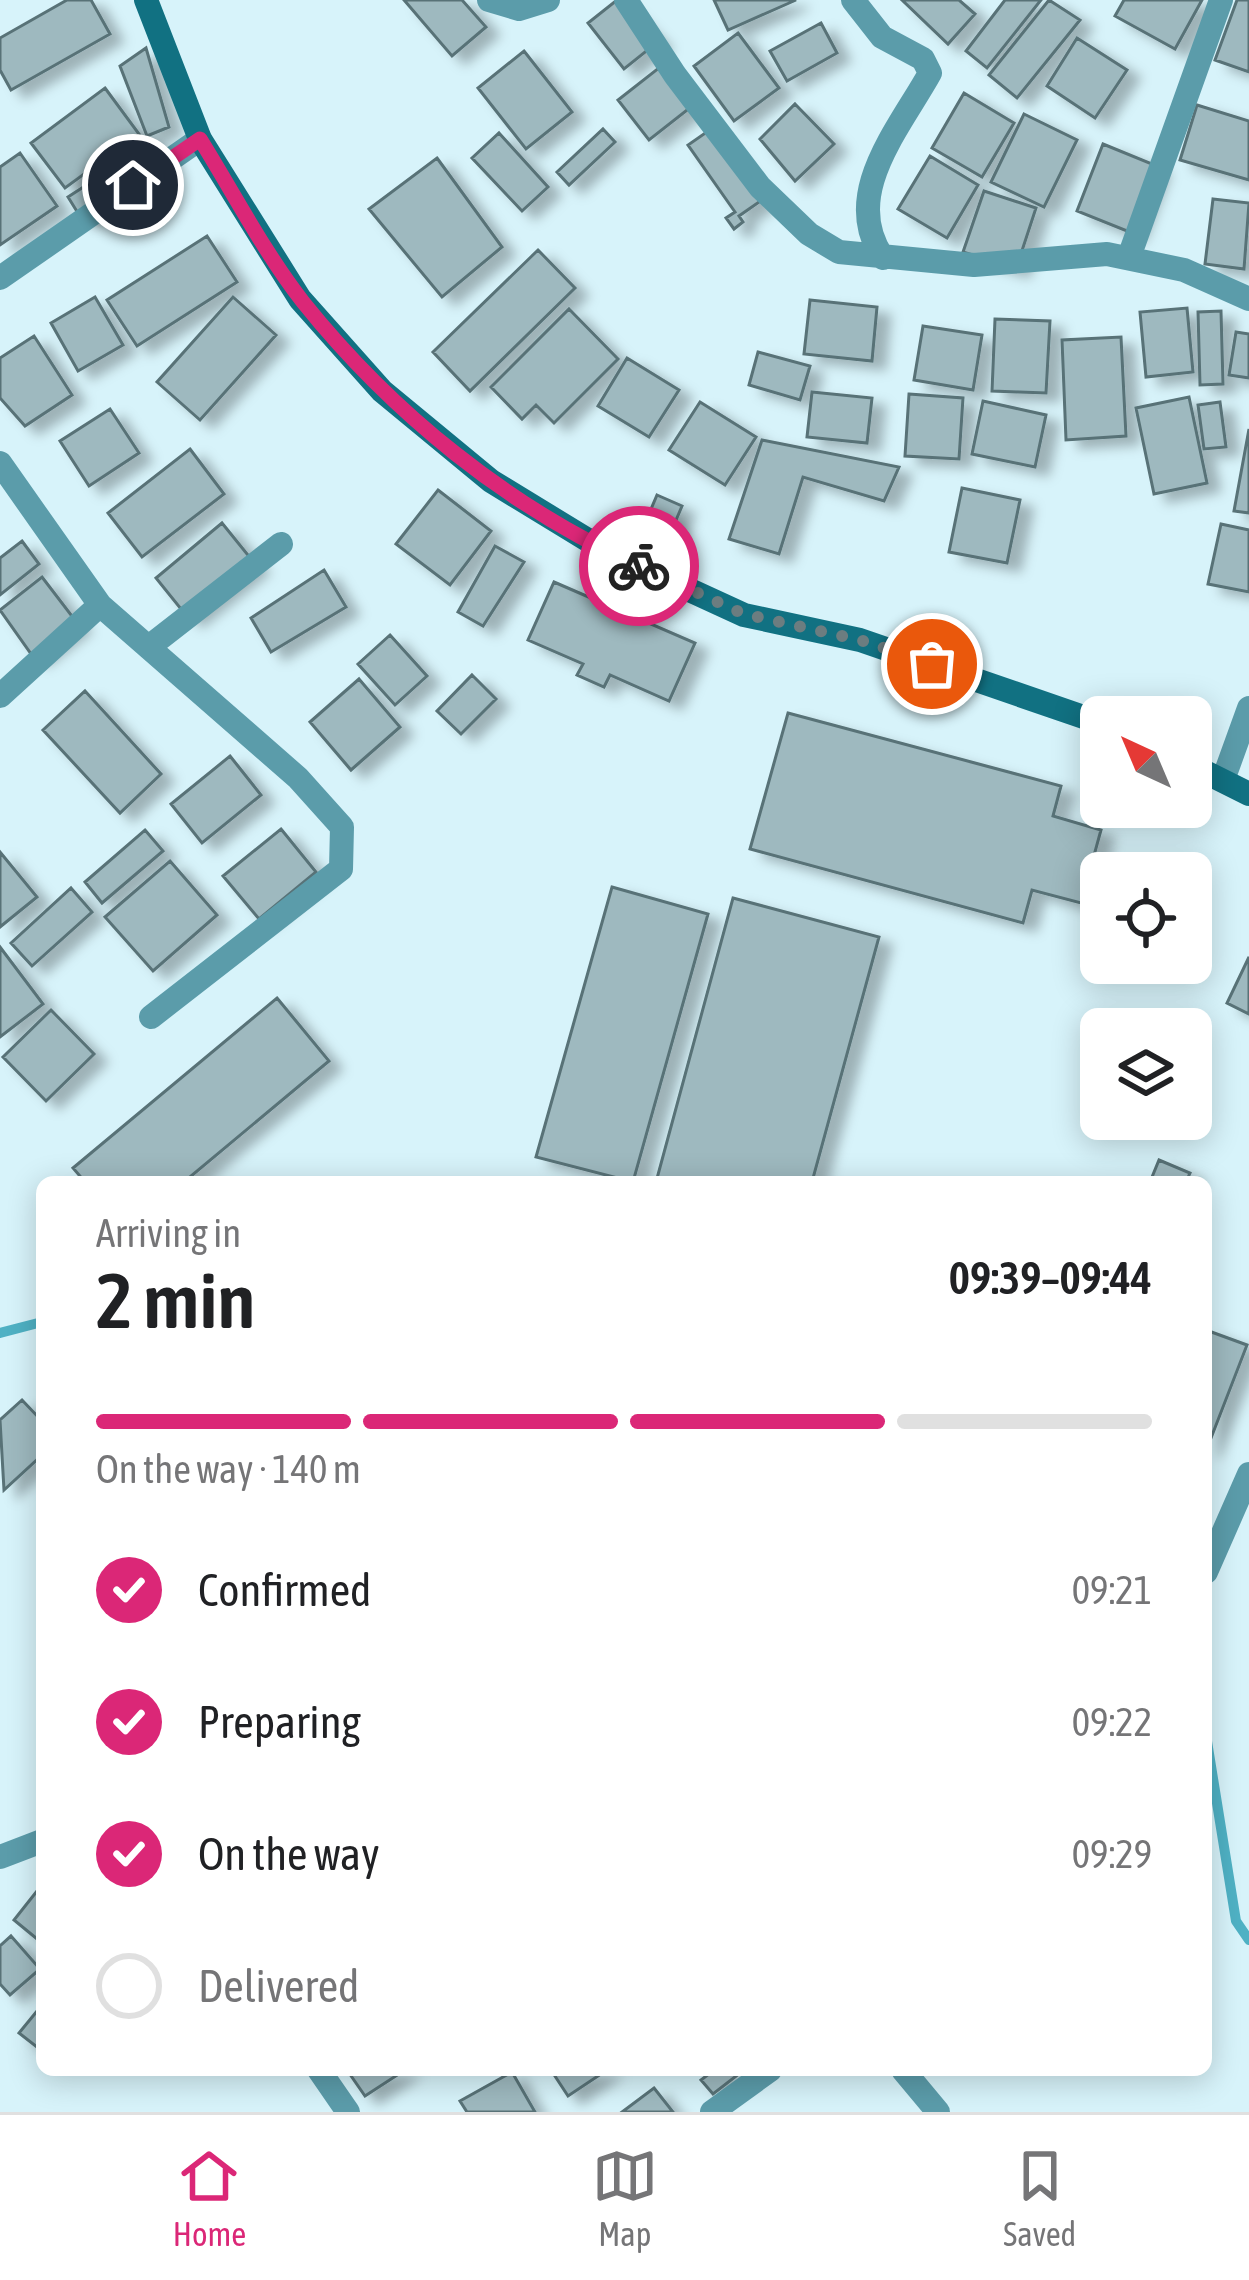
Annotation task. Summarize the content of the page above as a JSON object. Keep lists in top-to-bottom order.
{
  "north": "top left",
  "page": {
    "heading": ["2 min", "Arriving in", "09:39–09:44"],
    "bar": "On the way · 140 m",
    "list": [
      ["Confirmed", "09:21"],
      ["Preparing", "09:22"],
      ["On the way", "09:29"],
      "Delivered"
    ],
    "tabs": ["Home", "Map", "Saved"]
  }
}
